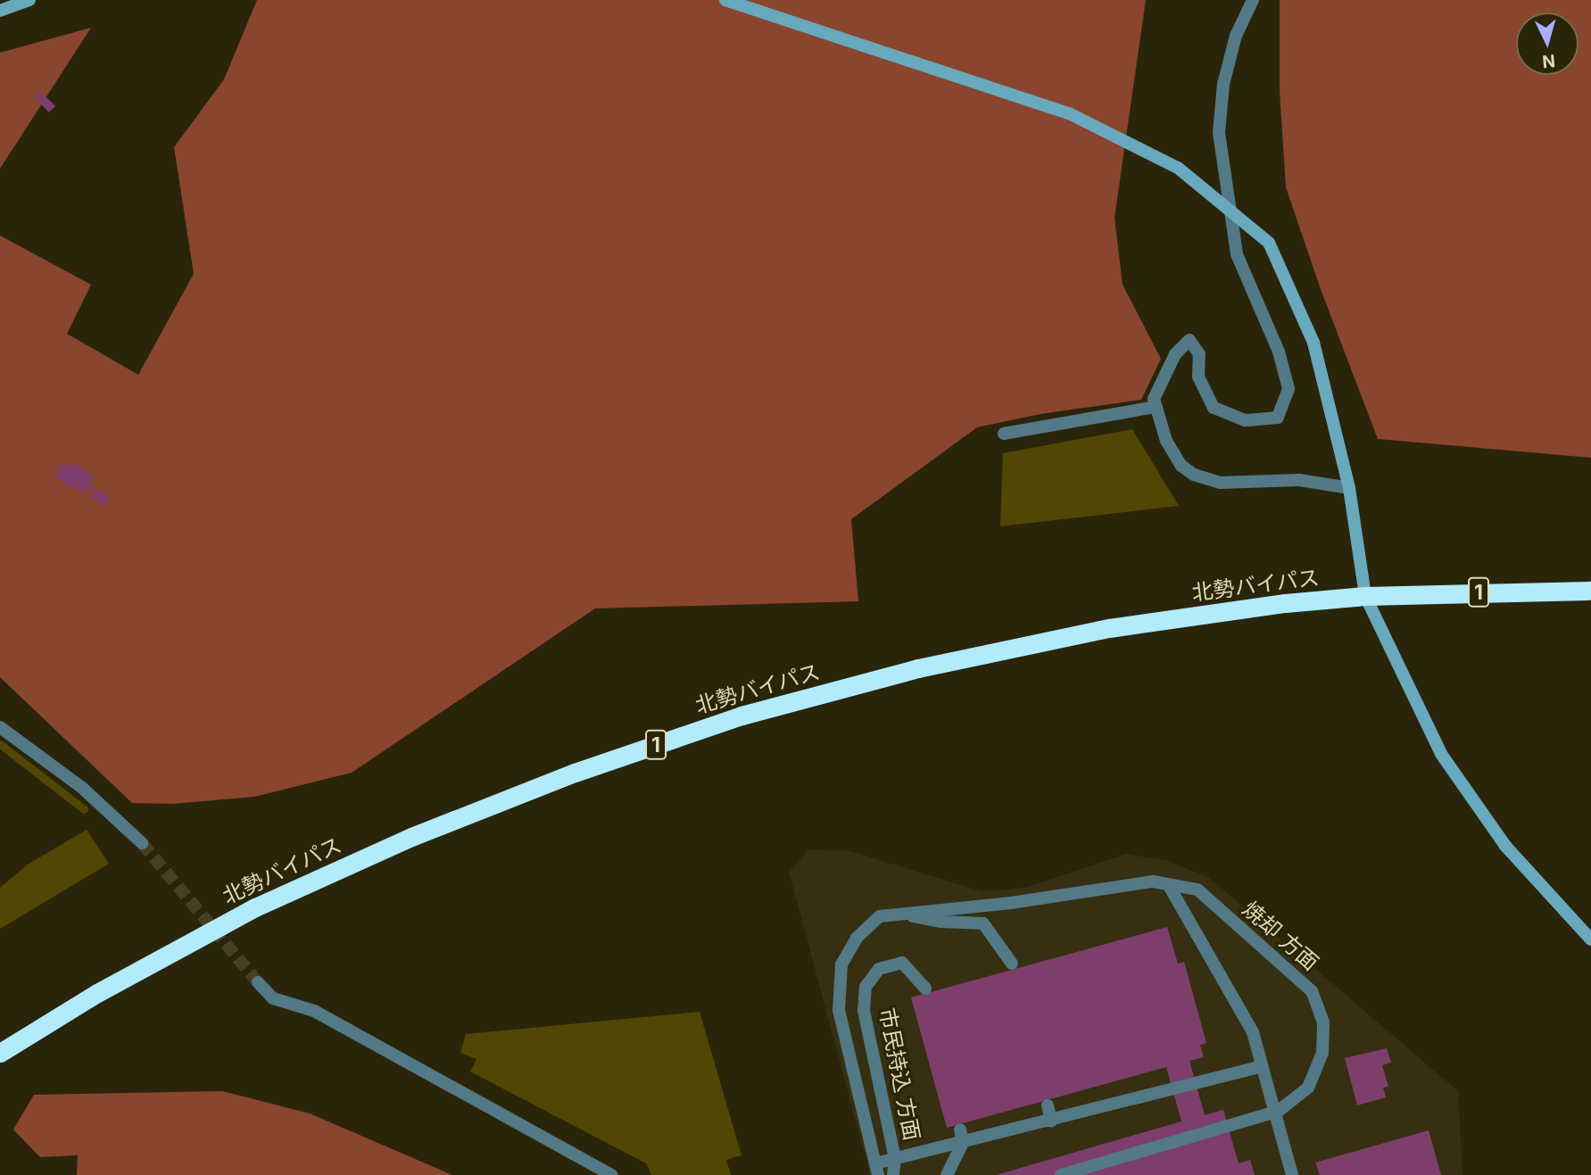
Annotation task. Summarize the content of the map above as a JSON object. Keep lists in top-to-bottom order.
{
  "streets": {
    "highway": ["北勢バイパス", "1"],
    "street": ["焼却 方面", "市民持込 方面"]
  },
  "north": "bottom"
}
